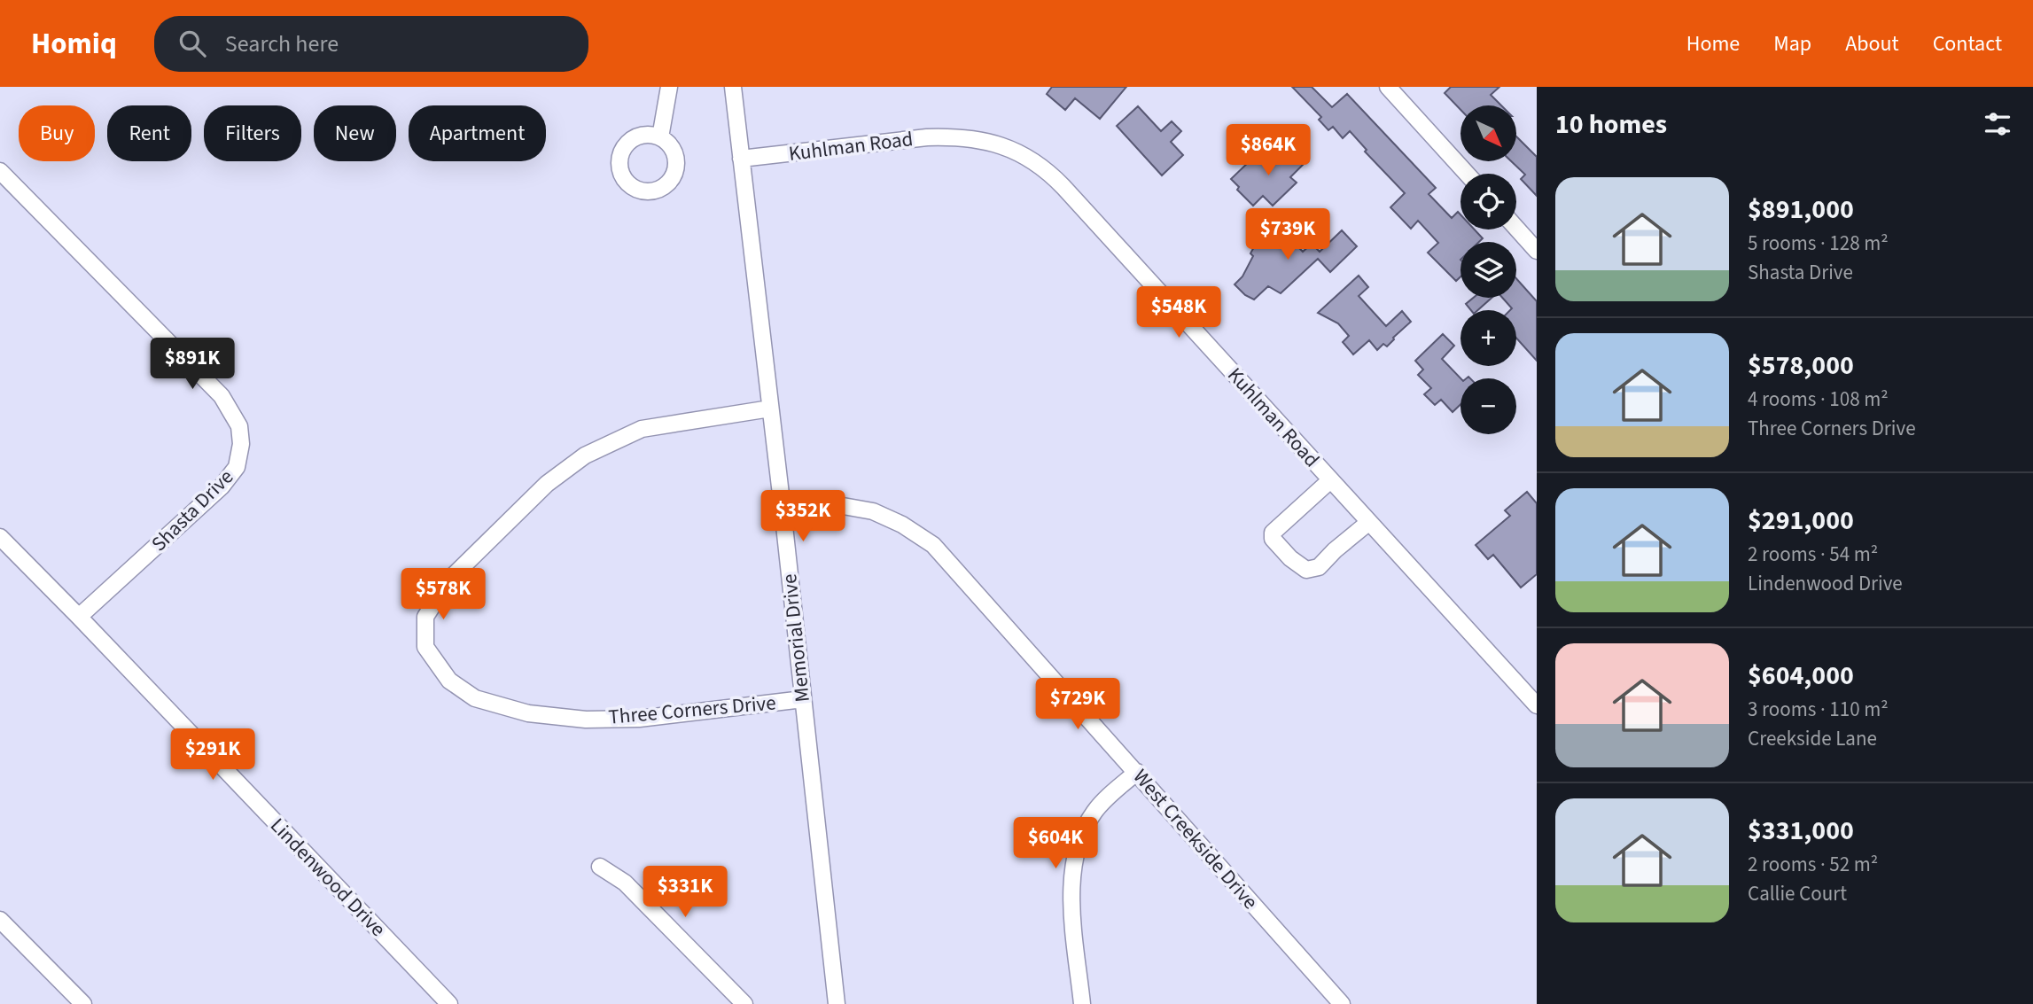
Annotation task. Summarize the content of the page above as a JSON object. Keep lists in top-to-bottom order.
{
  "streets": {
    "street": [
      "Kuhlman Road",
      "Shasta Drive",
      "Memorial Drive",
      "Three Corners Drive",
      "West Creekside Drive",
      "Lindenwood Drive"
    ]
  },
  "crossings": [
    ["Kuhlman Road", "Memorial Drive"],
    ["Shasta Drive", "Lindenwood Drive"],
    ["Memorial Drive", "Three Corners Drive"],
    ["Memorial Drive", "West Creekside Drive"]
  ],
  "north": "bottom right",
  "page": {
    "header": "Homiq",
    "search": "Search here",
    "nav": [
      "Home",
      "Map",
      "About",
      "Contact"
    ],
    "heading": "10 homes",
    "map_buttons": ["+", "−"],
    "chip": [
      "Buy",
      "Rent",
      "Filters",
      "New",
      "Apartment"
    ],
    "price": [
      "$864K",
      "$739K",
      "$548K",
      "$891K",
      "$352K",
      "$578K",
      "$729K",
      "$291K",
      "$604K",
      "$331K"
    ],
    "list": [
      {
        "name": "$891,000",
        "note": "5 rooms · 128 m² · Shasta Drive"
      },
      {
        "name": "$578,000",
        "note": "4 rooms · 108 m² · Three Corners Drive"
      },
      {
        "name": "$291,000",
        "note": "2 rooms · 54 m² · Lindenwood Drive"
      },
      {
        "name": "$604,000",
        "note": "3 rooms · 110 m² · Creekside Lane"
      },
      {
        "name": "$331,000",
        "note": "2 rooms · 52 m² · Callie Court"
      }
    ]
  }
}
